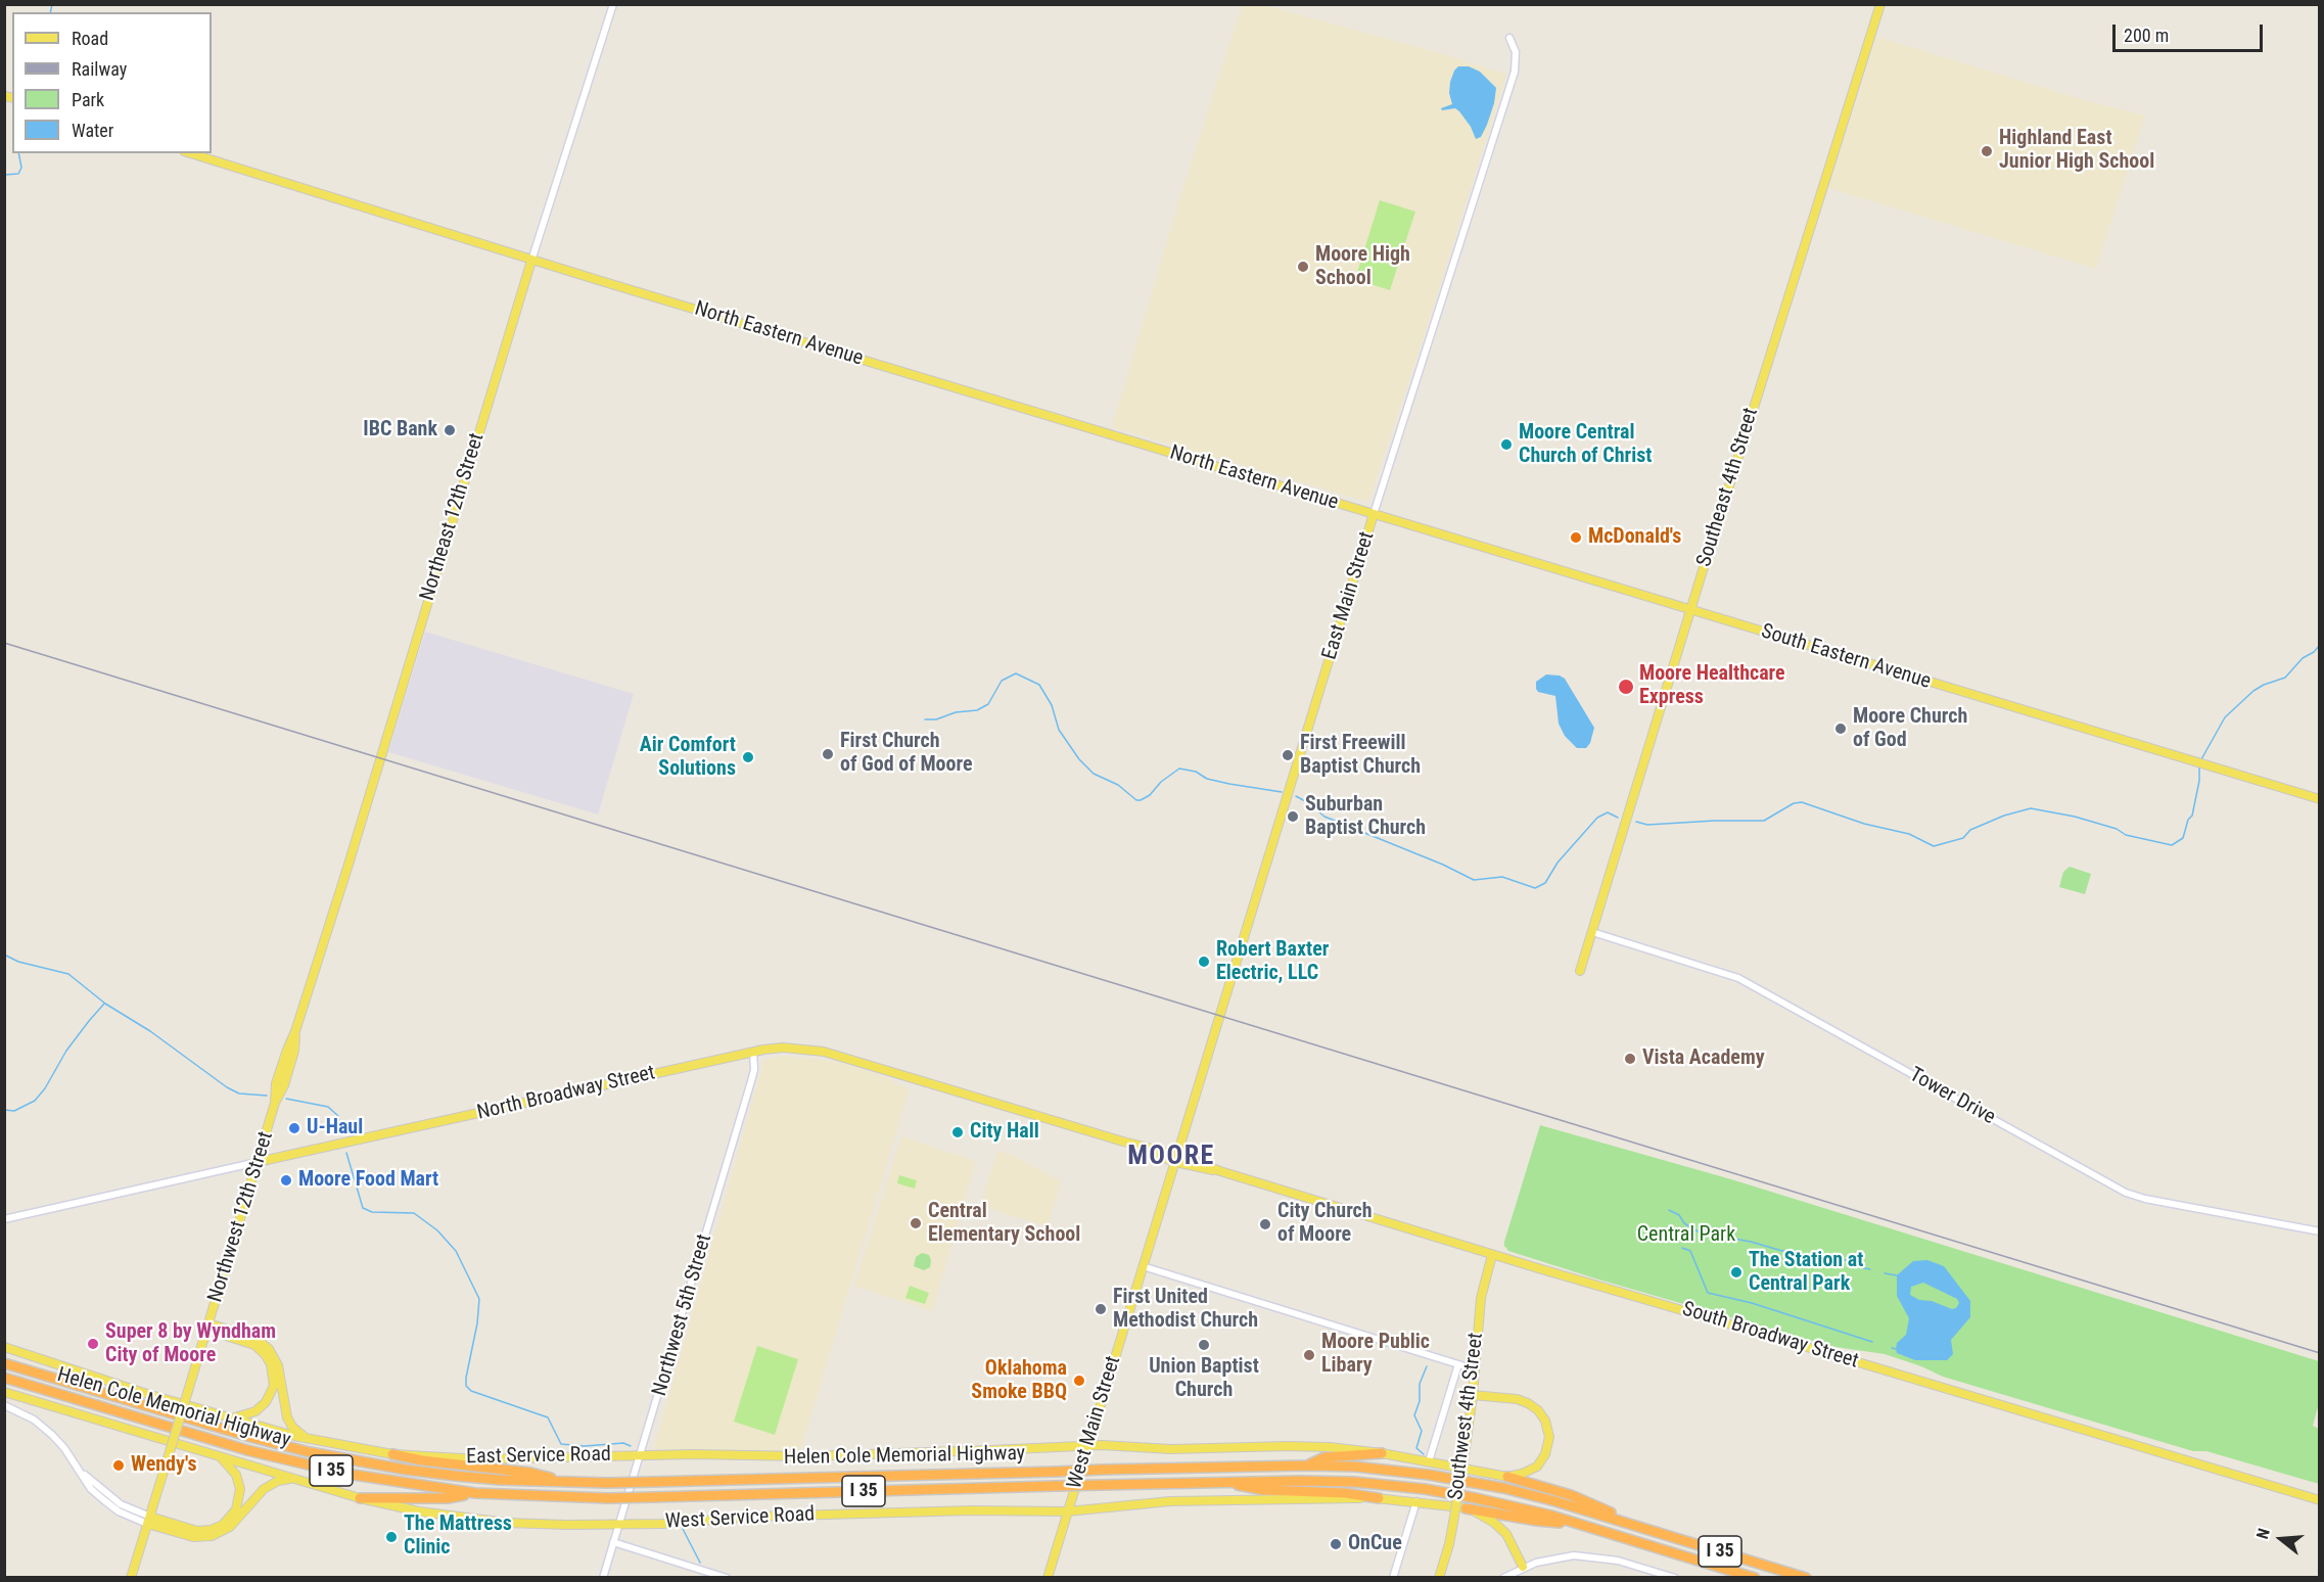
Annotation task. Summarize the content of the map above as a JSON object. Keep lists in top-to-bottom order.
{
  "streets": {
    "highway": ["Helen Cole Memorial Highway", "I 35"],
    "main road": [
      "North Eastern Avenue",
      "Southeast 4th Street",
      "Northeast 12th Street",
      "East Main Street",
      "South Eastern Avenue",
      "North Broadway Street",
      "Northwest 12th Street",
      "South Broadway Street",
      "Southwest 4th Street",
      "West Main Street",
      "East Service Road",
      "West Service Road"
    ],
    "street": ["Tower Drive", "Northwest 5th Street"]
  },
  "crossings": [
    ["North Eastern Avenue", "Northeast 12th Street"],
    ["North Eastern Avenue", "East Main Street"],
    ["North Eastern Avenue", "South Eastern Avenue"],
    ["Southeast 4th Street", "South Eastern Avenue"],
    ["Southeast 4th Street", "Tower Drive"],
    ["Northeast 12th Street", "Northwest 12th Street"],
    ["East Main Street", "South Eastern Avenue"],
    ["East Main Street", "North Broadway Street"],
    ["East Main Street", "South Broadway Street"],
    ["East Main Street", "West Main Street"],
    ["North Broadway Street", "Northwest 12th Street"],
    ["North Broadway Street", "Northwest 5th Street"],
    ["North Broadway Street", "South Broadway Street"],
    ["North Broadway Street", "West Main Street"],
    ["Northwest 5th Street", "East Service Road"],
    ["Northwest 5th Street", "West Service Road"],
    ["South Broadway Street", "Southwest 4th Street"],
    ["South Broadway Street", "West Main Street"],
    ["West Main Street", "East Service Road"],
    ["West Main Street", "West Service Road"]
  ],
  "districts": ["MOORE"],
  "parks": ["Central Park"],
  "places": [
    "Highland East Junior High School",
    "Moore High School",
    "IBC Bank",
    "Moore Central Church of Christ",
    "McDonald's",
    "Moore Healthcare Express",
    "Moore Church of God",
    "First Church of God of Moore",
    "First Freewill Baptist Church",
    "Air Comfort Solutions",
    "Suburban Baptist Church",
    "Robert Baxter Electric, LLC",
    "Vista Academy",
    "U-Haul",
    "City Hall",
    "Moore Food Mart",
    "Central Elementary School",
    "City Church of Moore",
    "The Station at Central Park",
    "First United Methodist Church",
    "Super 8 by Wyndham City of Moore",
    "Union Baptist Church",
    "Moore Public Libary",
    "Oklahoma Smoke BBQ",
    "Wendy's",
    "The Mattress Clinic",
    "OnCue"
  ],
  "legend": [
    "Road",
    "Railway",
    "Park",
    "Water"
  ],
  "scale_bar": "200 m",
  "north": "left"
}
